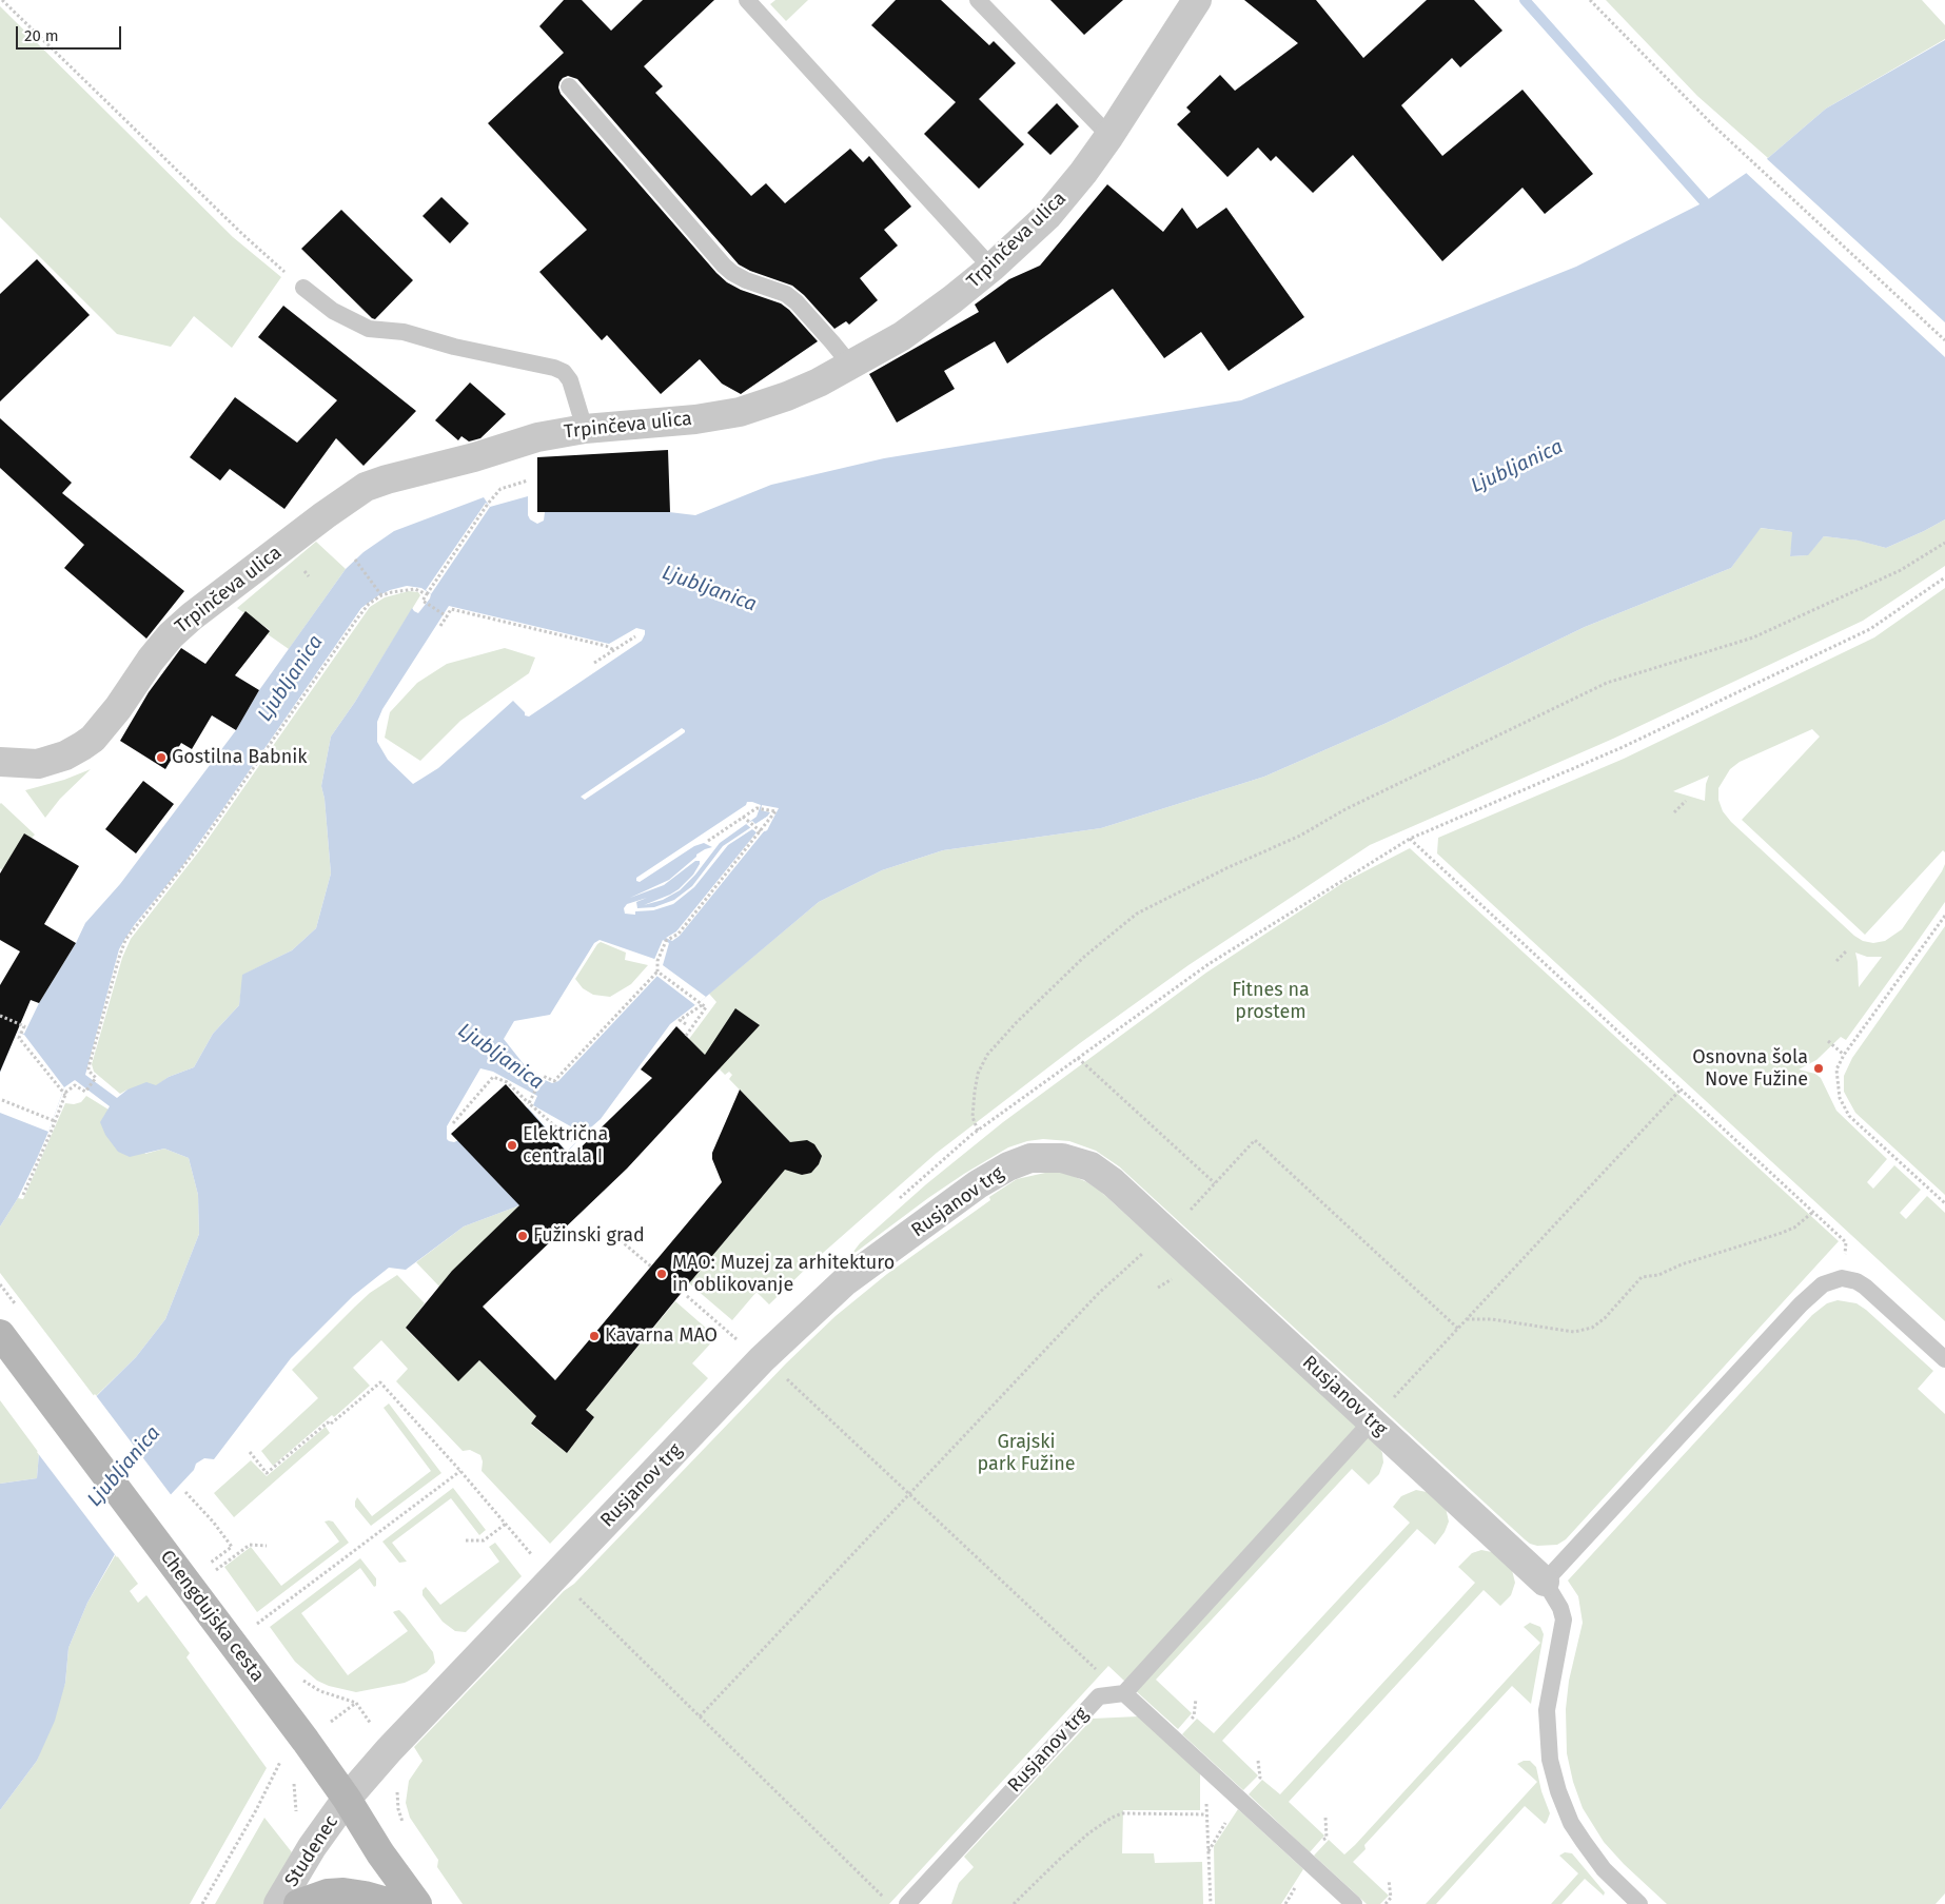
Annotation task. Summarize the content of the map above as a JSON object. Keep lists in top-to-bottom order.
{
  "streets": {
    "street": [
      "Trpinčeva ulica",
      "Rusjanov trg",
      "Chengdujska cesta",
      "Studenec"
    ]
  },
  "crossings": [
    ["Rusjanov trg", "Chengdujska cesta"],
    ["Rusjanov trg", "Studenec"],
    ["Chengdujska cesta", "Studenec"]
  ],
  "water": ["Ljubljanica"],
  "parks": ["Fitnes na prostem", "Grajski park Fužine"],
  "places": [
    "Gostilna Babnik",
    "Osnovna šola Nove Fužine",
    "Električna centrala I",
    "Fužinski grad",
    "MAO: Muzej za arhitekturo in oblikovanje",
    "Kavarna MAO"
  ],
  "scale_bar": "20 m"
}
